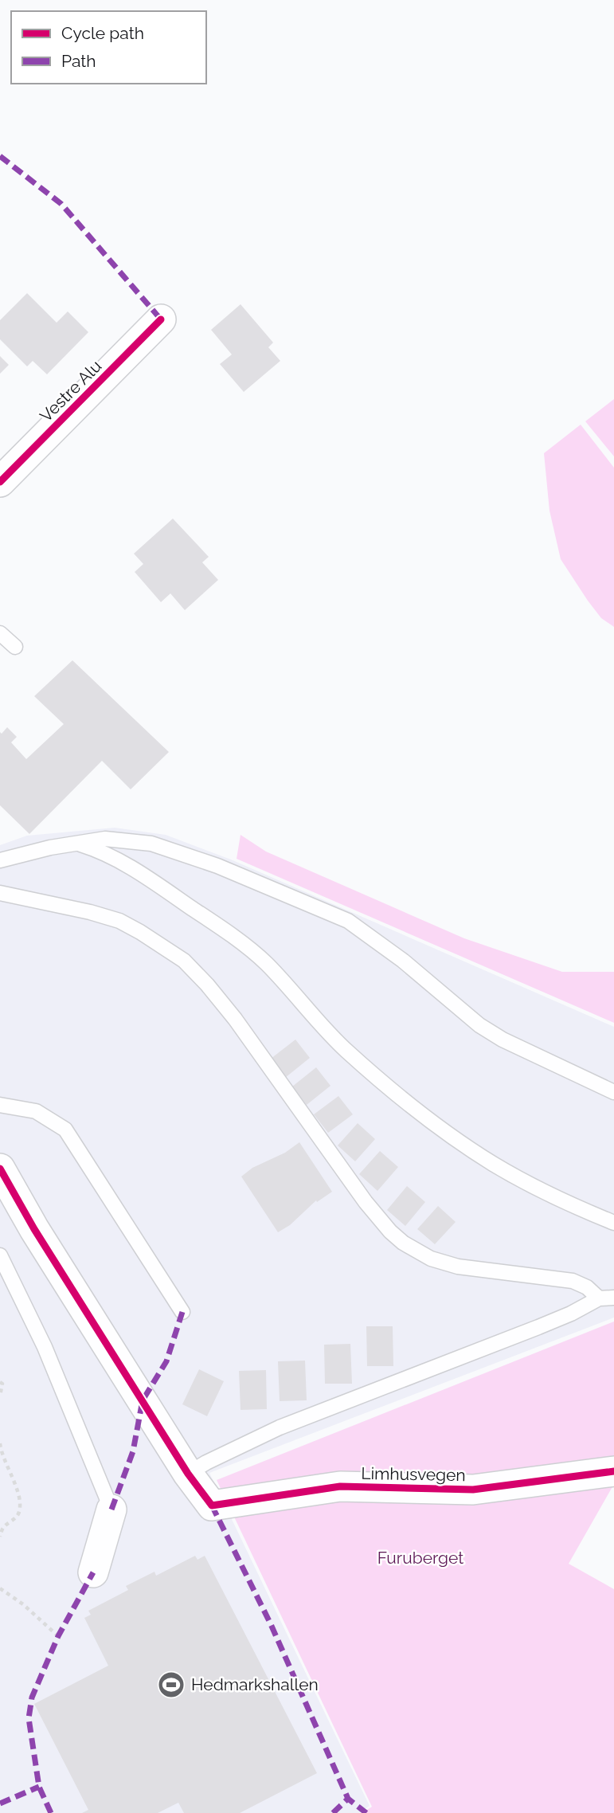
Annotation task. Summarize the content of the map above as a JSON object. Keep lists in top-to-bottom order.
{
  "streets": {
    "street": ["Vestre Alu", "Limhusvegen"]
  },
  "parks": ["Furuberget"],
  "places": {
    "sports": ["Hedmarkshallen"]
  },
  "legend": ["Cycle path", "Path"]
}
